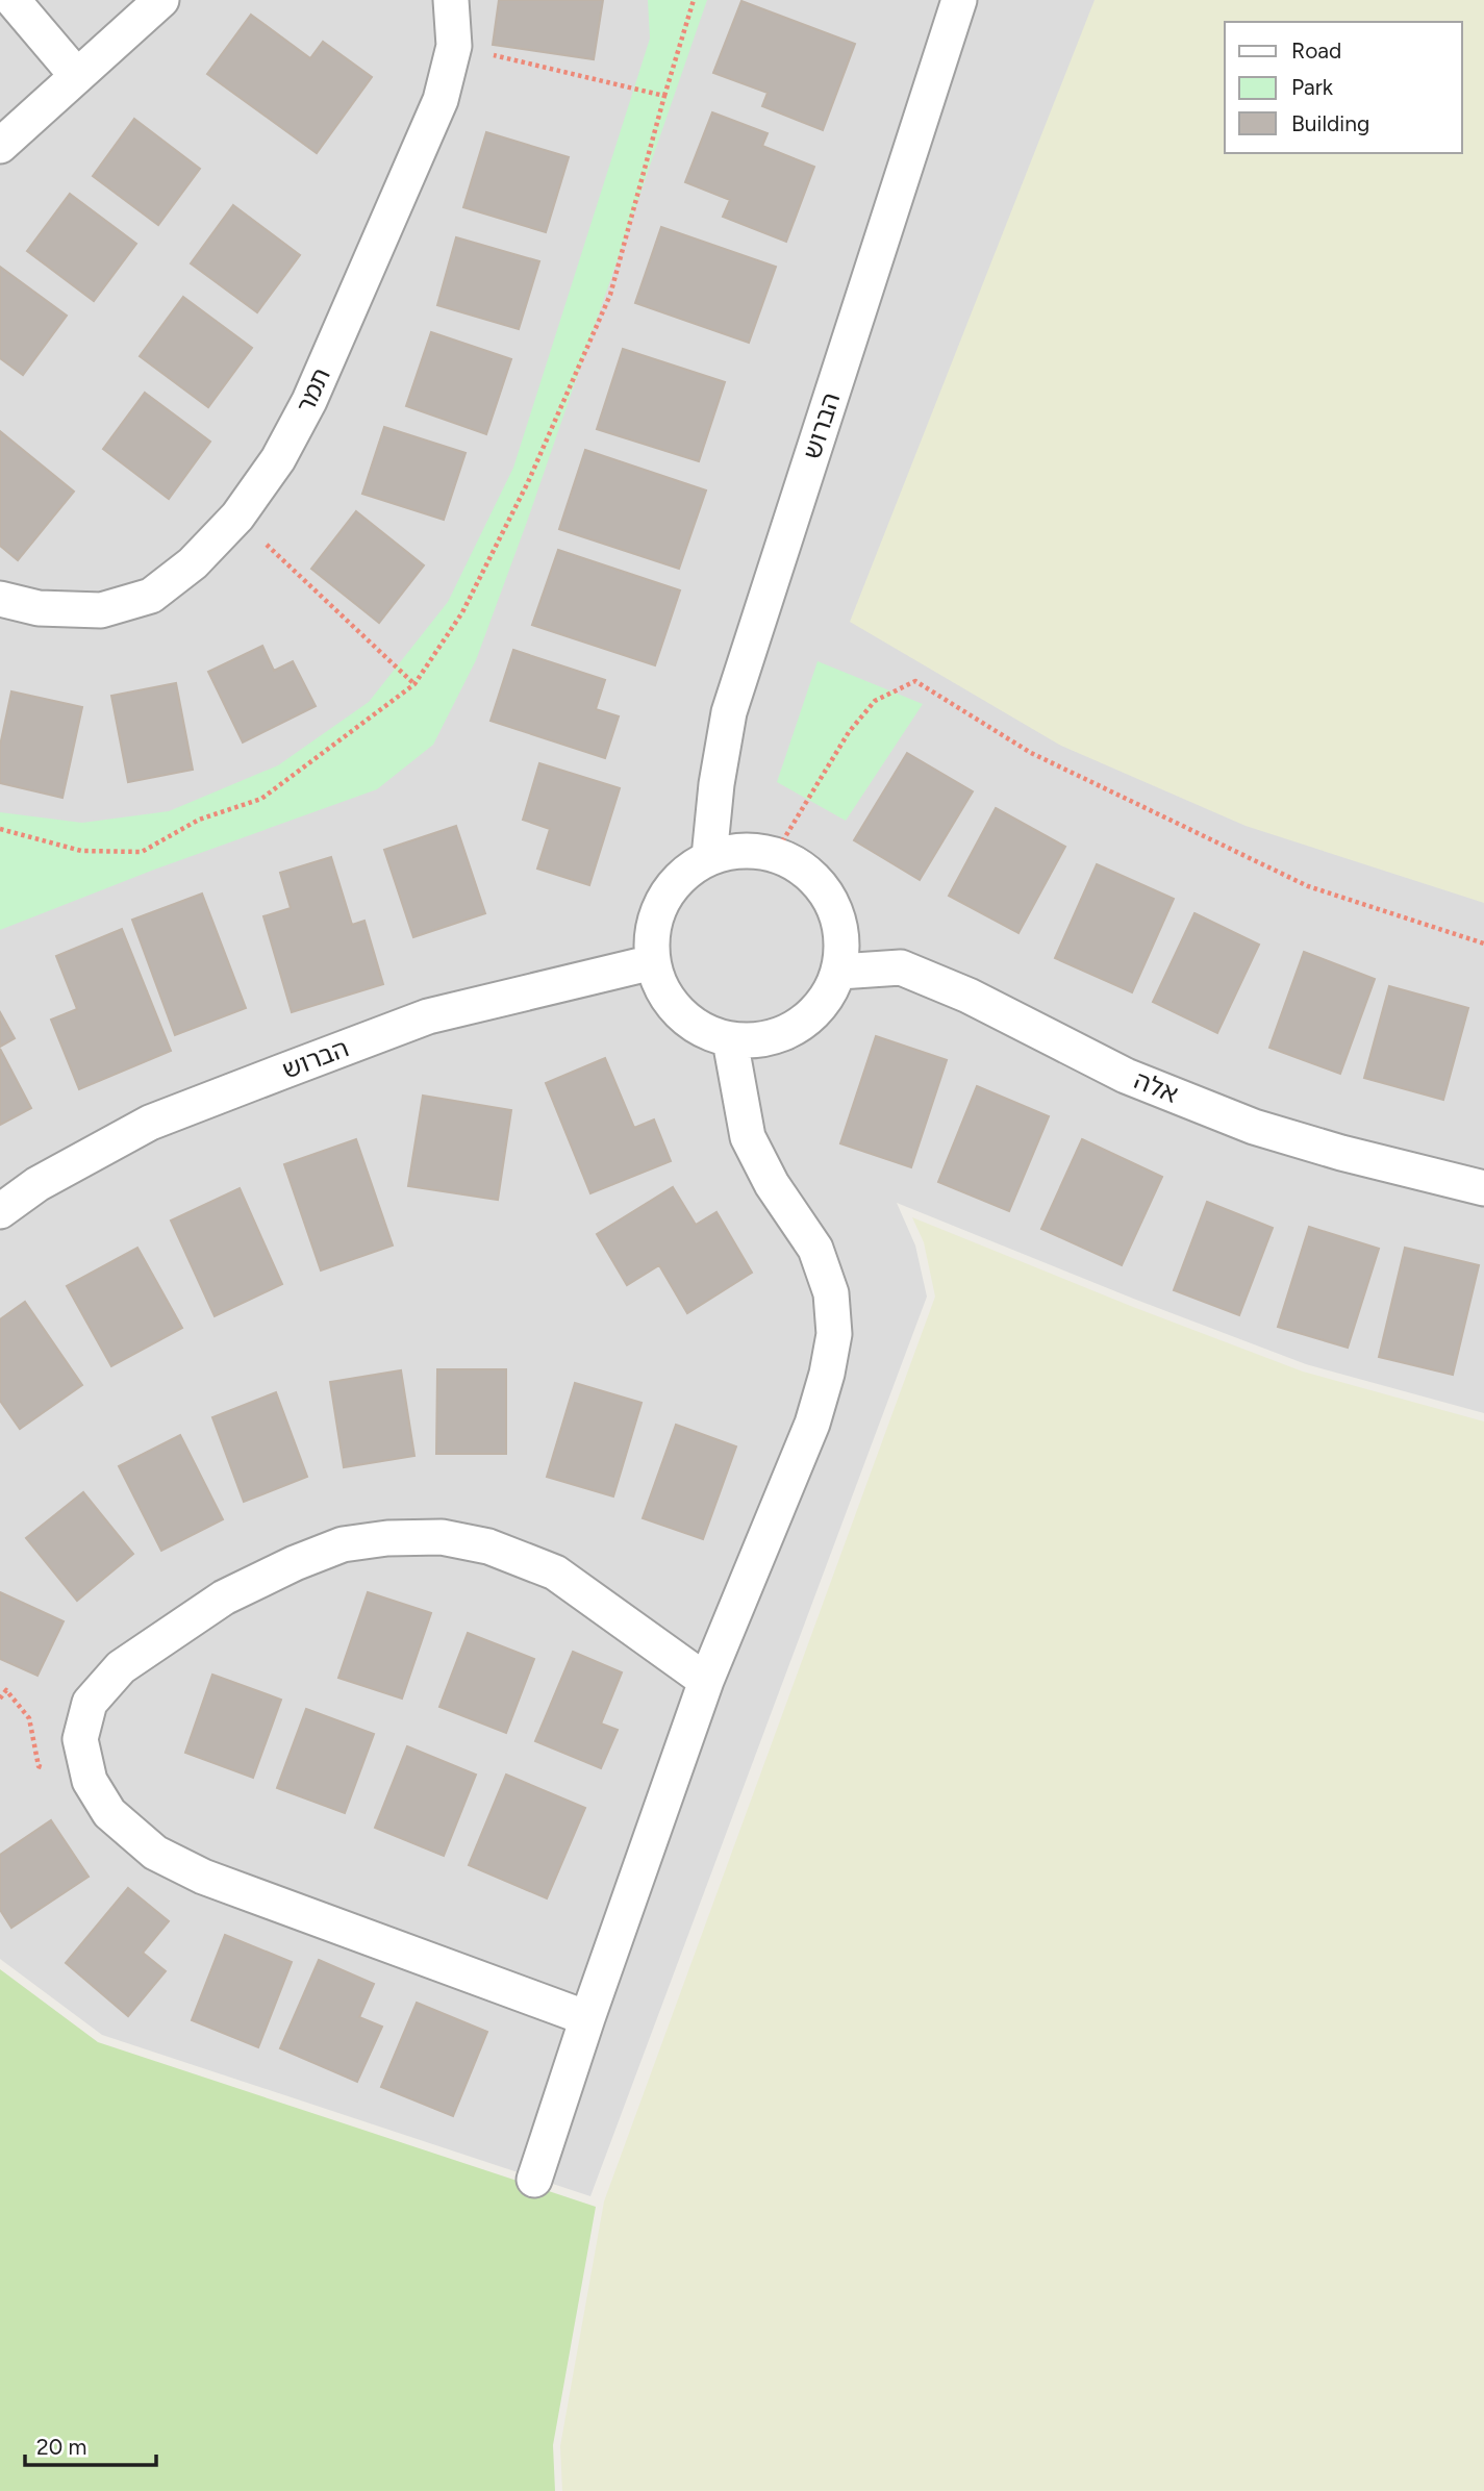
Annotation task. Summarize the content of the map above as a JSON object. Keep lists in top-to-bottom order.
{
  "streets": {
    "street": ["תמר", "הברוש", "אלה"]
  },
  "crossings": [
    ["הברוש", "אלה"]
  ],
  "legend": ["Road", "Park", "Building"],
  "scale_bar": "20 m"
}
